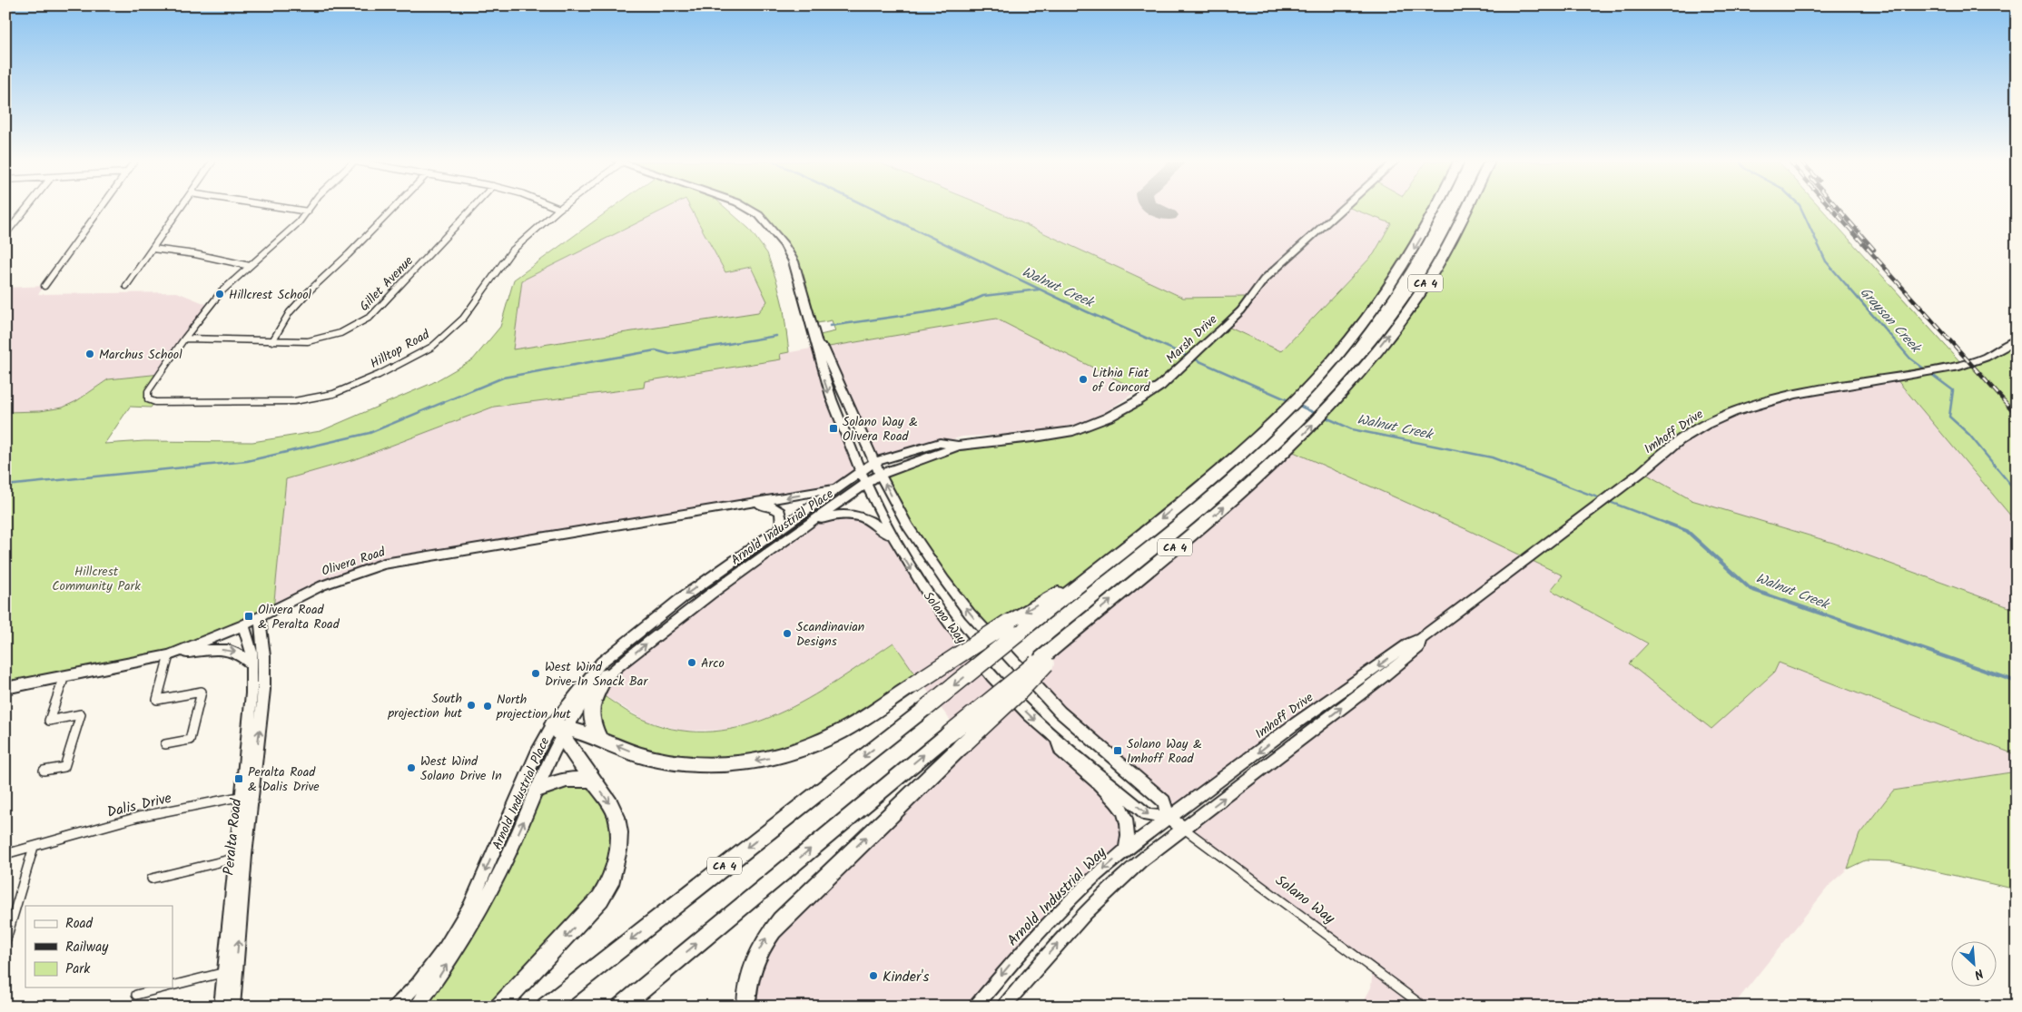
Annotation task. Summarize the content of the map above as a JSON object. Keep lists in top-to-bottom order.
{
  "streets": {
    "highway": ["CA 4"],
    "street": [
      "Gillet Avenue",
      "Marsh Drive",
      "Hilltop Road",
      "Imhoff Drive",
      "Arnold Industrial Place",
      "Olivera Road",
      "Solano Way",
      "Dalis Drive",
      "Peralta Road",
      "Arnold Industrial Way"
    ]
  },
  "crossings": [
    ["Gillet Avenue", "Hilltop Road"],
    ["Marsh Drive", "Arnold Industrial Place"],
    ["Marsh Drive", "Solano Way"],
    ["Imhoff Drive", "Solano Way"],
    ["Imhoff Drive", "Arnold Industrial Way"],
    ["Arnold Industrial Place", "Olivera Road"],
    ["Arnold Industrial Place", "Solano Way"],
    ["Olivera Road", "Peralta Road"],
    ["Solano Way", "Arnold Industrial Way"],
    ["Dalis Drive", "Peralta Road"]
  ],
  "water": ["Walnut Creek", "Grayson Creek"],
  "parks": ["Hillcrest Community Park"],
  "places": {
    "other": [
      "Hillcrest School",
      "Marchus School",
      "Lithia Fiat of Concord",
      "Scandinavian Designs",
      "Arco",
      "West Wind Drive-In Snack Bar",
      "South projection hut",
      "North projection hut",
      "West Wind Solano Drive In",
      "Kinder's"
    ],
    "transit": [
      "Solano Way & Olivera Road",
      "Olivera Road & Peralta Road",
      "Solano Way & Imhoff Road",
      "Peralta Road & Dalis Drive"
    ]
  },
  "legend": ["Road", "Railway", "Park"],
  "north": "bottom right"
}
